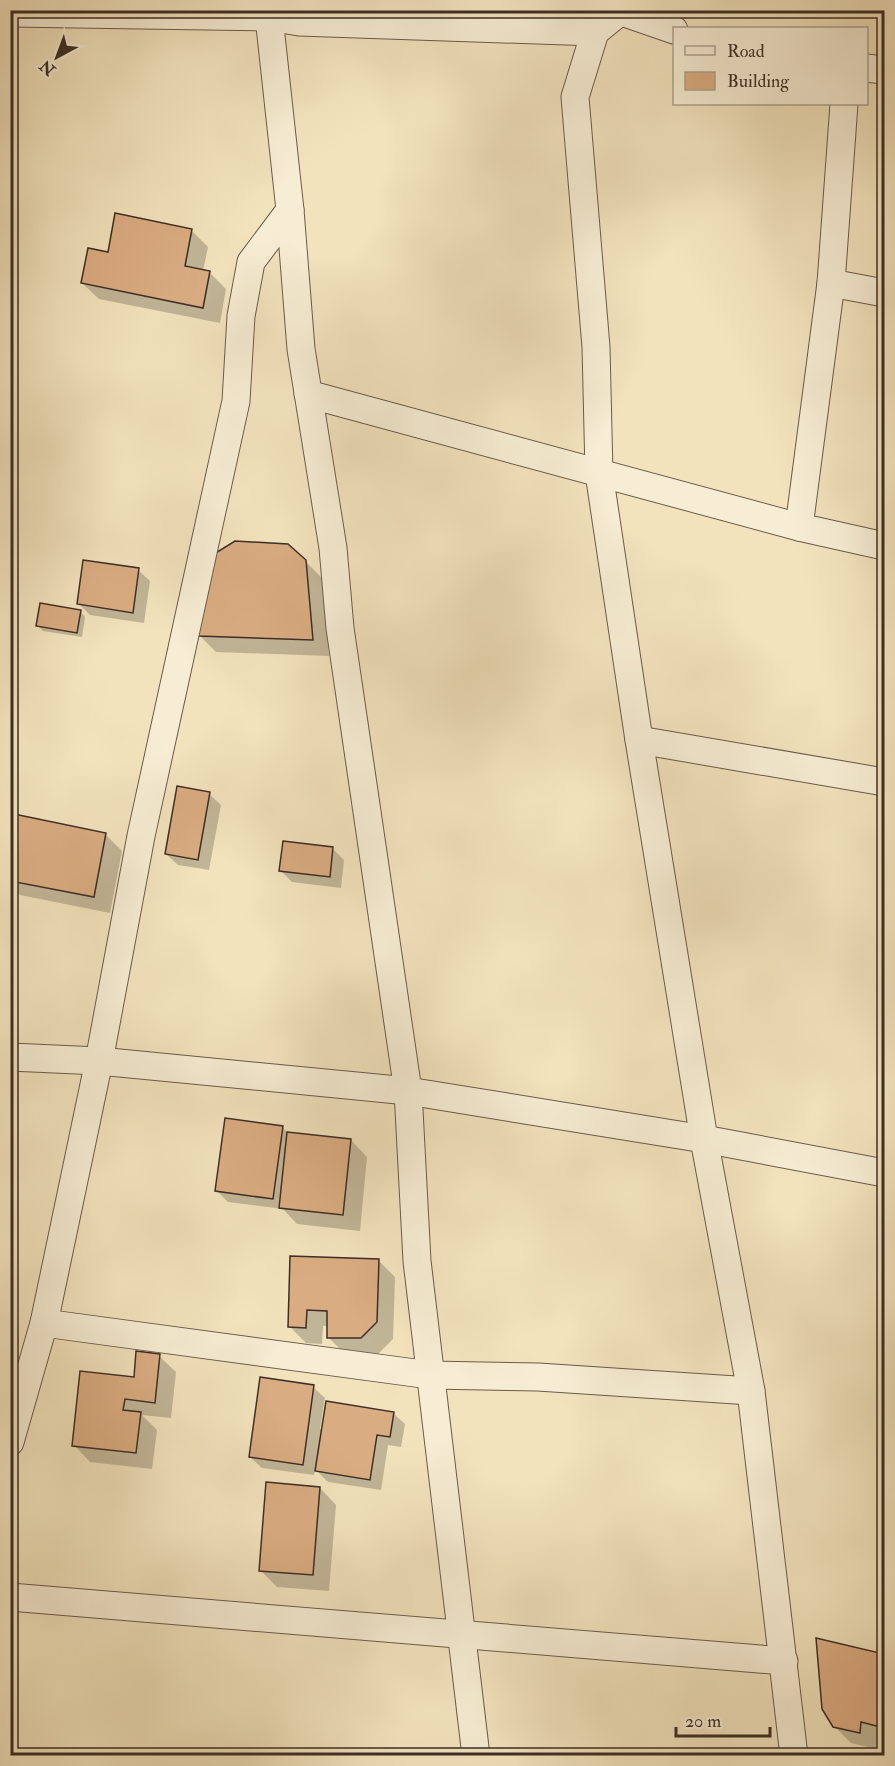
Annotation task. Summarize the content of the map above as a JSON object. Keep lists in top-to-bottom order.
{
  "legend": ["Road", "Building"],
  "scale_bar": "20 m",
  "north": "bottom left"
}
